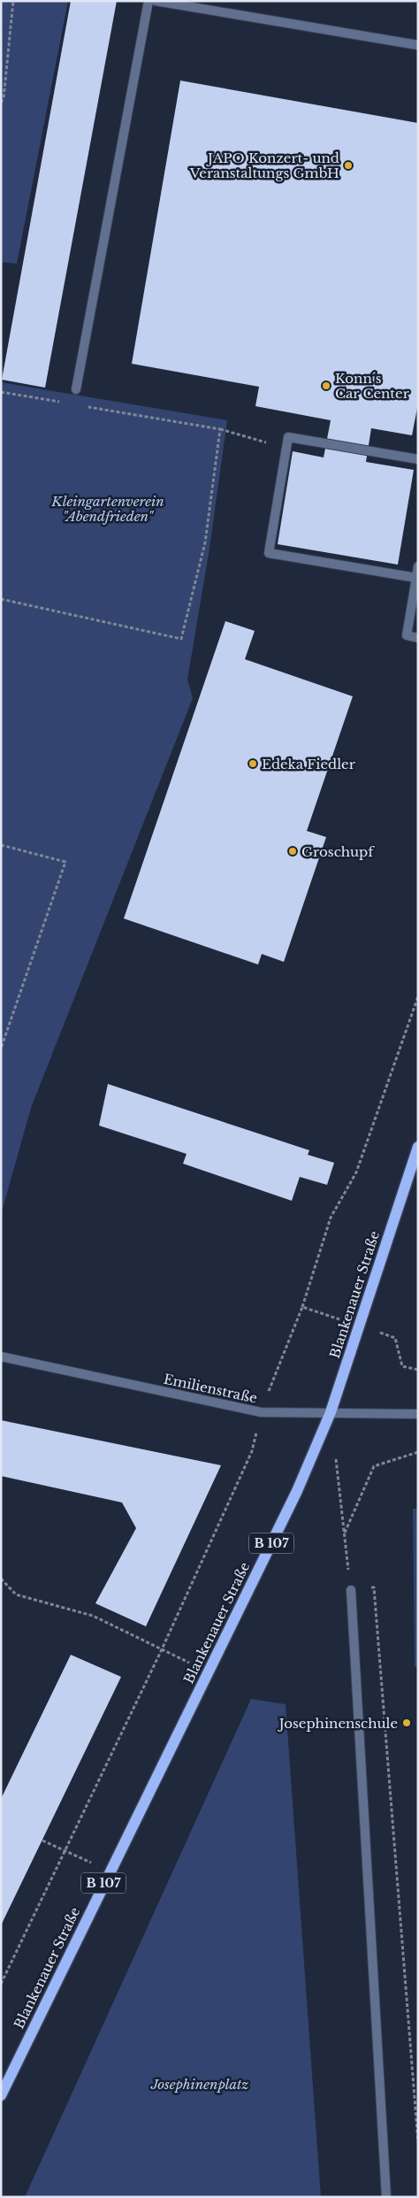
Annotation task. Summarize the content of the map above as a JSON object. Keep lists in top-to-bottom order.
{
  "streets": {
    "main road": ["Blankenauer Straße", "B 107"],
    "street": ["Emilienstraße"]
  },
  "crossings": [
    ["Blankenauer Straße", "Emilienstraße"]
  ],
  "parks": ["Kleingartenverein \"Abendfrieden\"", "Josephinenplatz"],
  "places": [
    "JAPO Konzert- und Veranstaltungs GmbH",
    "Konn´s Car Center",
    "Edeka Fiedler",
    "Groschupf",
    "Josephinenschule"
  ]
}
